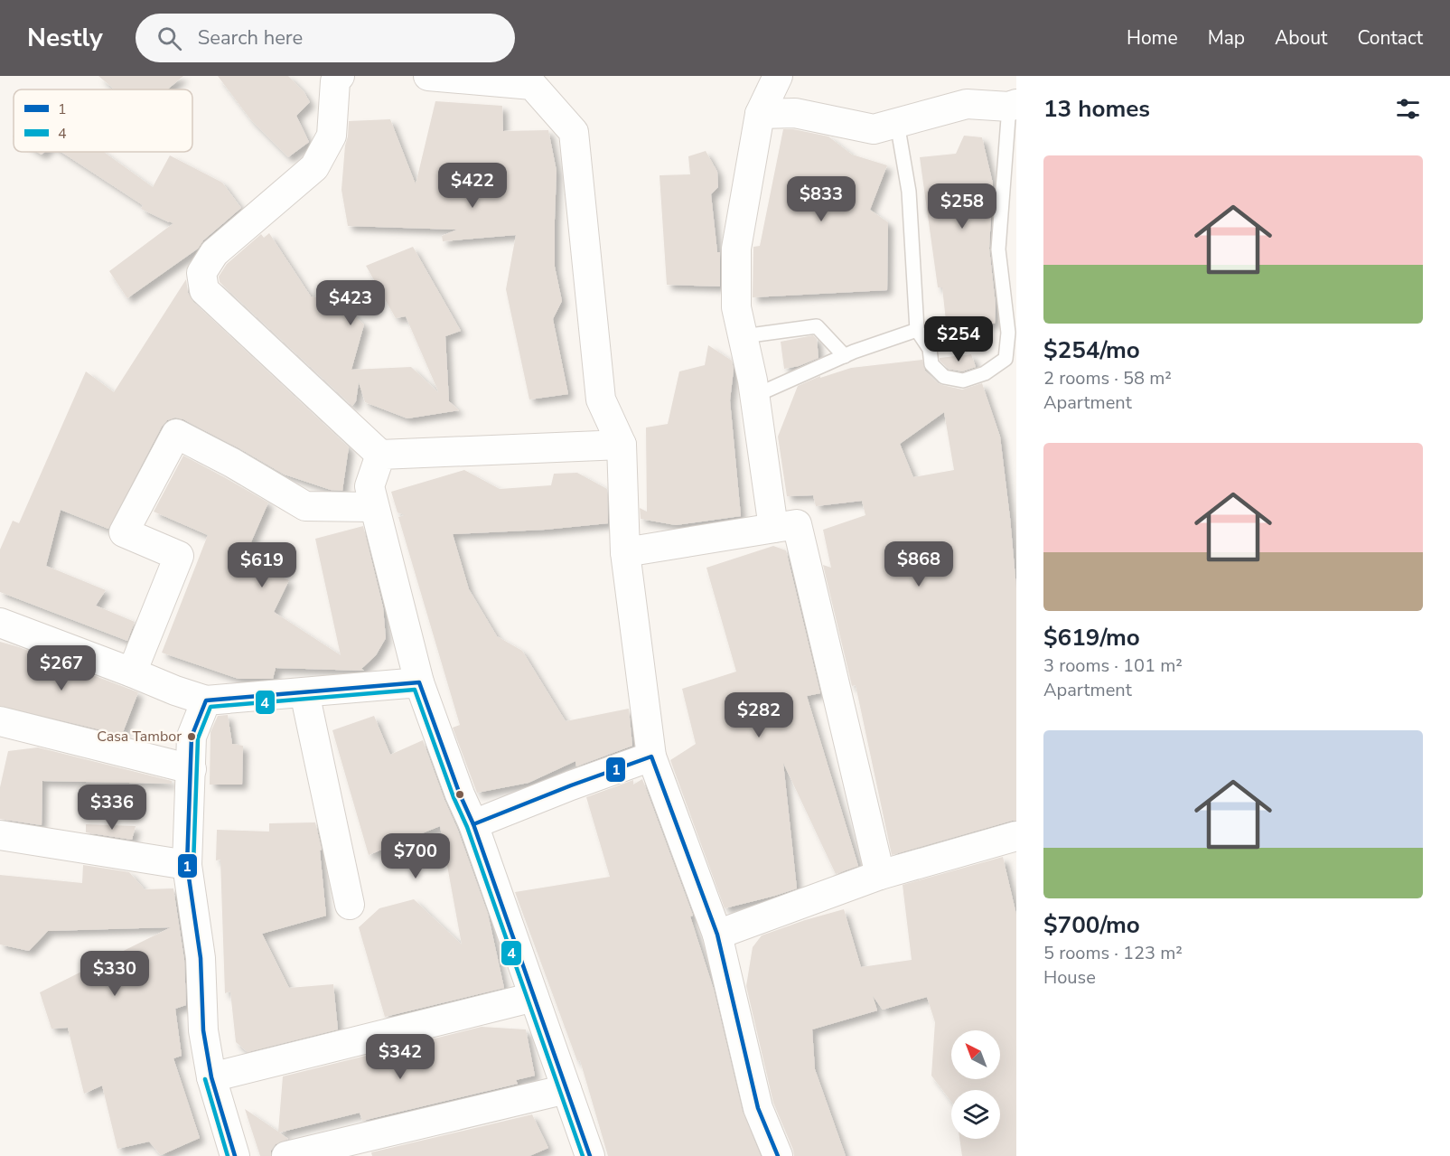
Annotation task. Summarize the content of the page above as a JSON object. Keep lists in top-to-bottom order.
{
  "places": ["Casa Tambor"],
  "lines": ["transit line 1", "transit line 4"],
  "legend": ["1", "4"],
  "north": "top left",
  "page": {
    "header": "Nestly",
    "search": "Search here",
    "nav": [
      "Home",
      "Map",
      "About",
      "Contact"
    ],
    "heading": "13 homes",
    "list": [
      {
        "name": "$254/mo",
        "note": "2 rooms · 58 m² · Apartment"
      },
      {
        "name": "$619/mo",
        "note": "3 rooms · 101 m² · Apartment"
      },
      {
        "name": "$700/mo",
        "note": "5 rooms · 123 m² · House"
      }
    ],
    "price": [
      "$422",
      "$833",
      "$258",
      "$423",
      "$254",
      "$868",
      "$619",
      "$267",
      "$282",
      "$336",
      "$700",
      "$330",
      "$342"
    ]
  }
}
